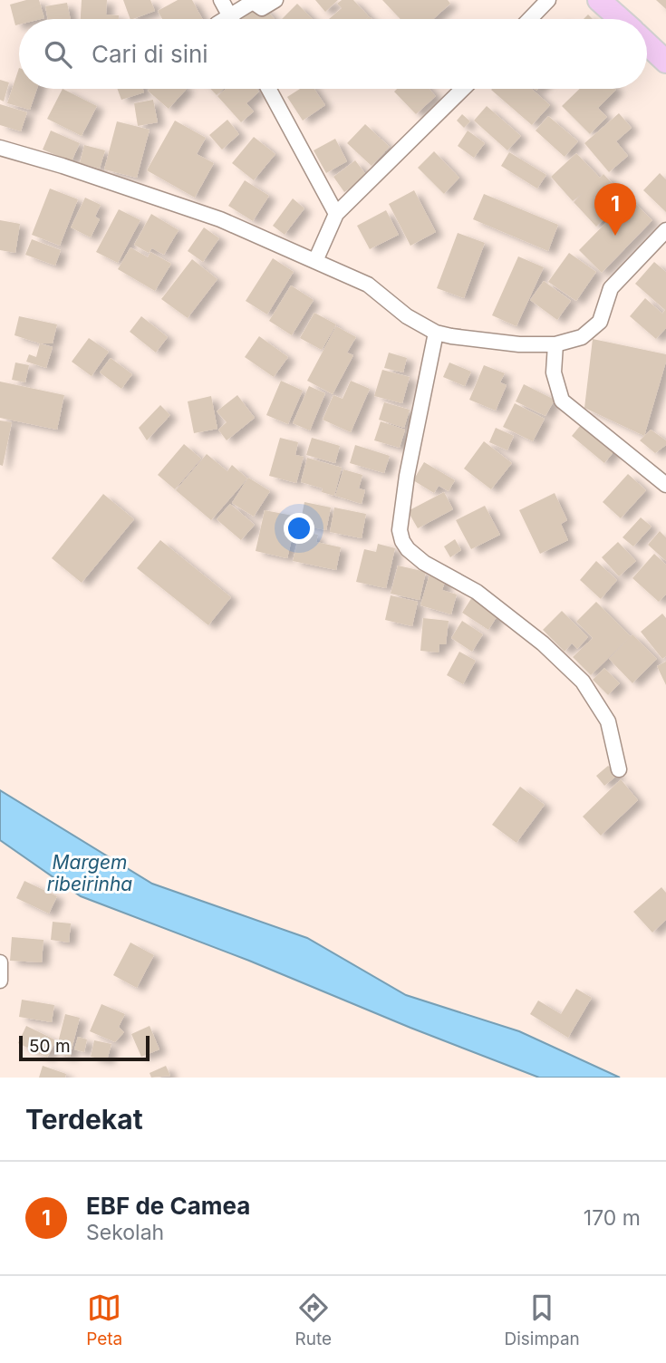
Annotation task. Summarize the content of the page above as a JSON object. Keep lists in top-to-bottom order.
{
  "water": ["Margem ribeirinha"],
  "scale_bar": "50 m",
  "page": {
    "search": "Cari di sini",
    "pins": "1",
    "scale": "50 m",
    "heading": "Terdekat",
    "list": [
      {
        "mark": "1",
        "name": "EBF de Camea",
        "note": "Sekolah",
        "value": "170 m"
      }
    ],
    "nav": ["Peta", "Rute", "Disimpan"]
  }
}
